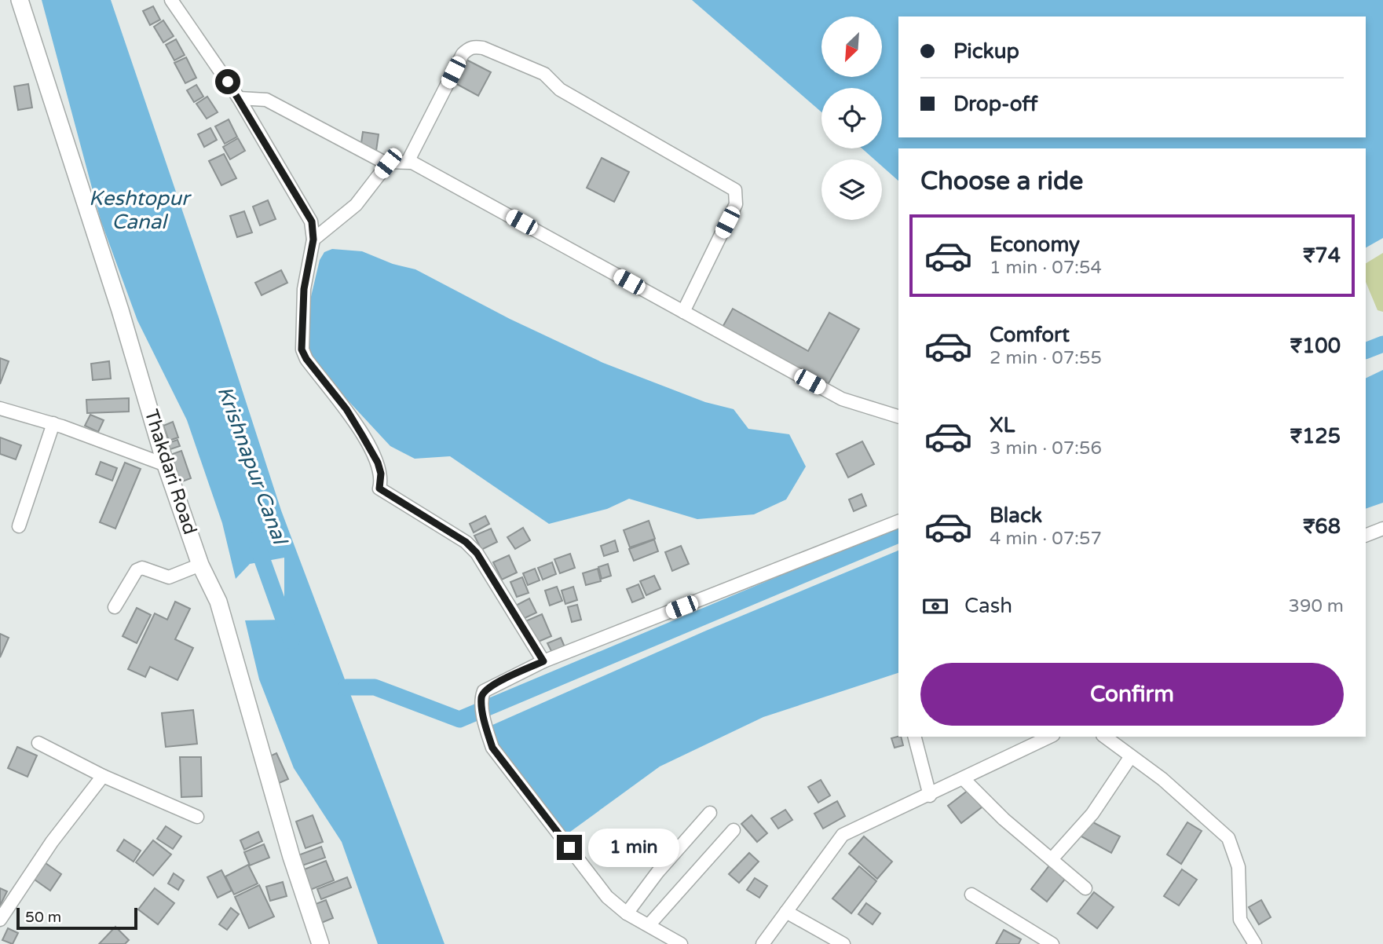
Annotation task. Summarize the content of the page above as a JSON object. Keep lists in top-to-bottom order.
{
  "streets": {
    "street": ["Thakdari Road"]
  },
  "water": ["Keshtopur Canal", "Krishnapur Canal"],
  "scale_bar": "50 m",
  "north": "bottom left",
  "page": {
    "banner": ["Pickup", "Drop-off"],
    "heading": "Choose a ride",
    "list": [
      {
        "name": "Economy",
        "note": "1 min · 07:54",
        "value": "₹74"
      },
      {
        "name": "Comfort",
        "note": "2 min · 07:55",
        "value": "₹100"
      },
      {
        "name": "XL",
        "note": "3 min · 07:56",
        "value": "₹125"
      },
      {
        "name": "Black",
        "note": "4 min · 07:57",
        "value": "₹68"
      }
    ],
    "pay": ["Cash", "390 m"],
    "buttons": "Confirm",
    "bubble": "1 min",
    "scale": "50 m"
  }
}
